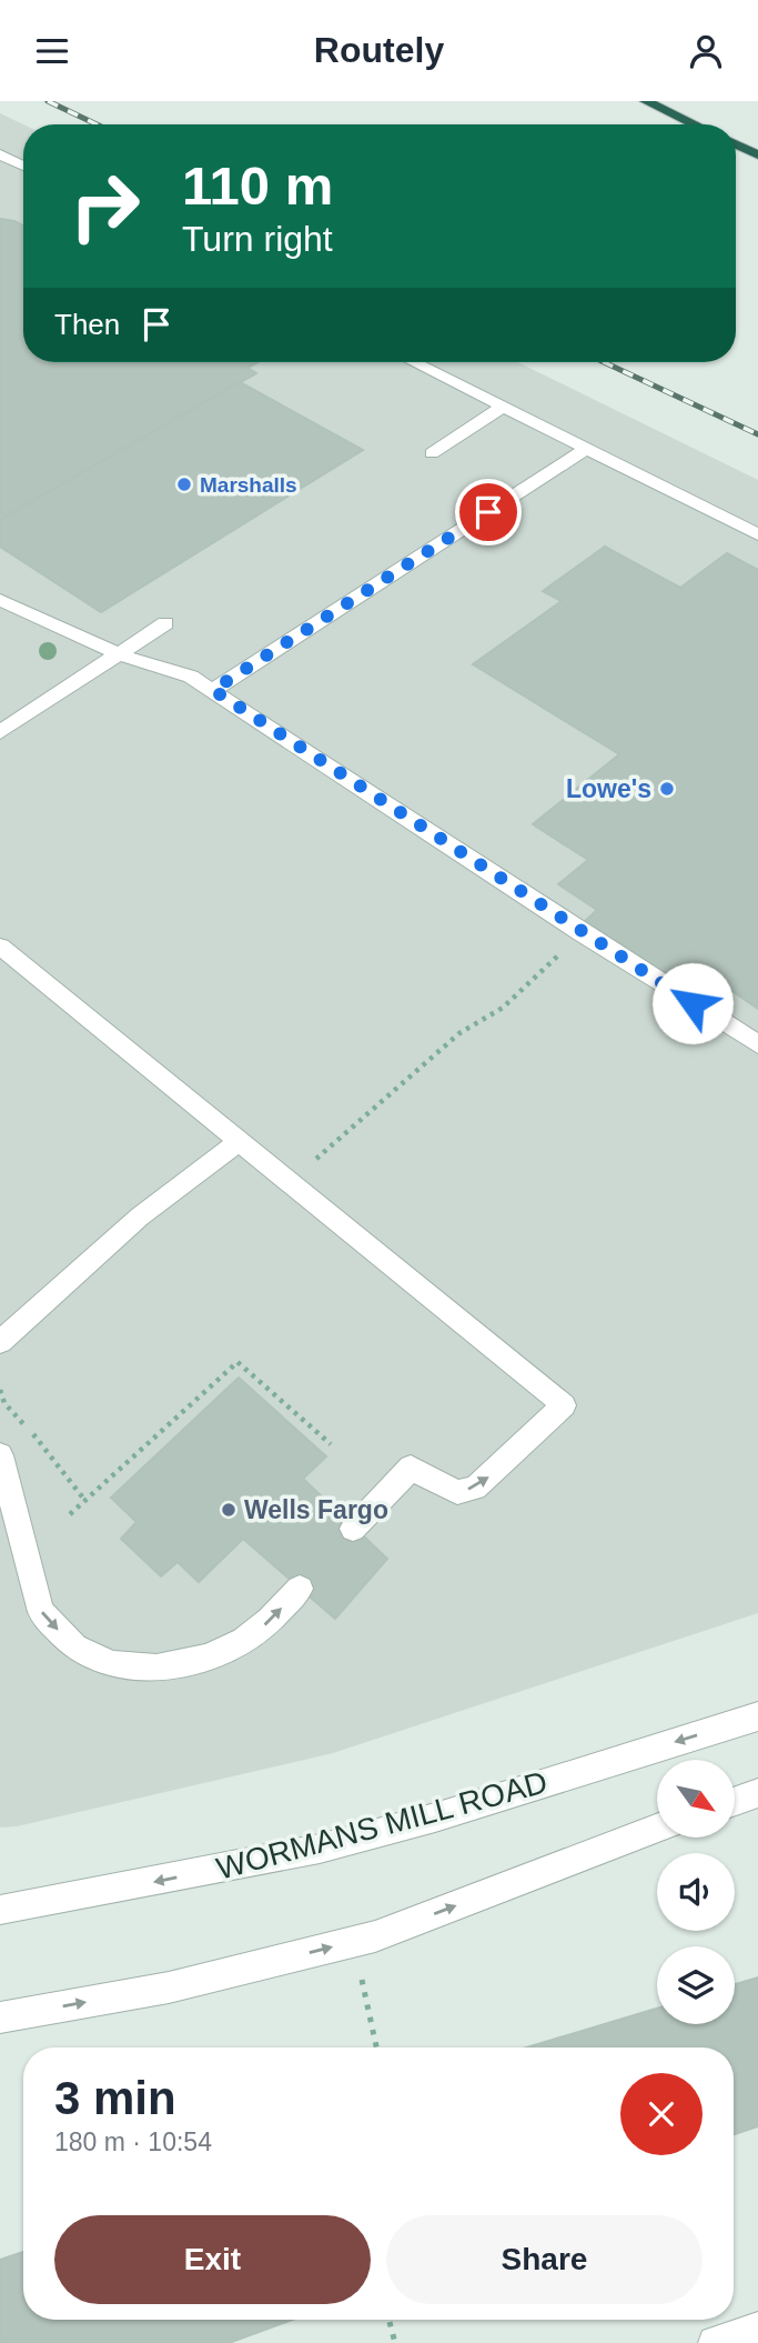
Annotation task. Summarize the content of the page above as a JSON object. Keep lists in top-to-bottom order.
{
  "streets": {
    "street": ["WORMANS MILL ROAD"]
  },
  "places": ["Marshalls", "Lowe's", "Wells Fargo"],
  "north": "bottom right",
  "page": {
    "header": "Routely",
    "turn": ["110 m", "Turn right"],
    "then": "Then",
    "heading": ["3 min", "180 m · 10:54"],
    "buttons": ["Exit", "Share"]
  }
}
